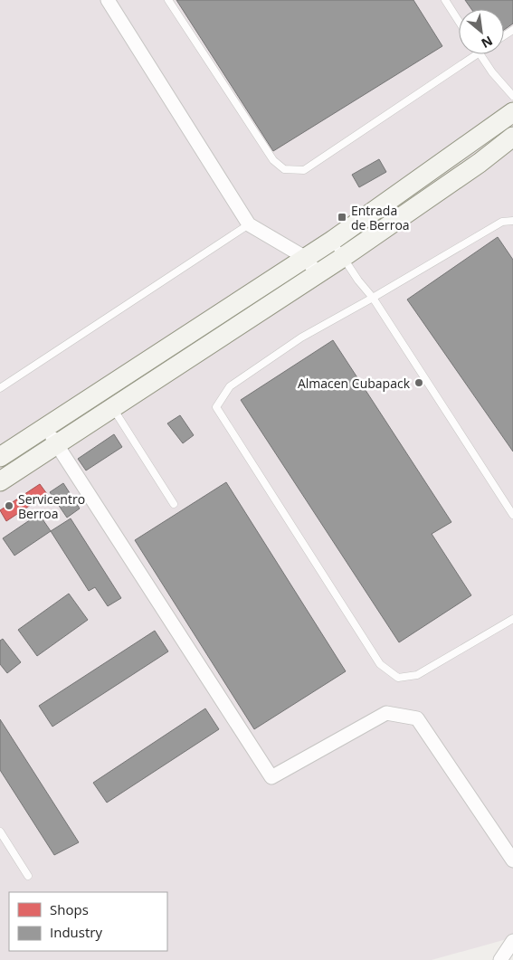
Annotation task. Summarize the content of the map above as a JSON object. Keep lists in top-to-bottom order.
{
  "places": {
    "transit": ["Entrada de Berroa"],
    "other": ["Almacen Cubapack", "Servicentro Berroa"]
  },
  "legend": ["Shops", "Industry"],
  "north": "bottom right"
}
